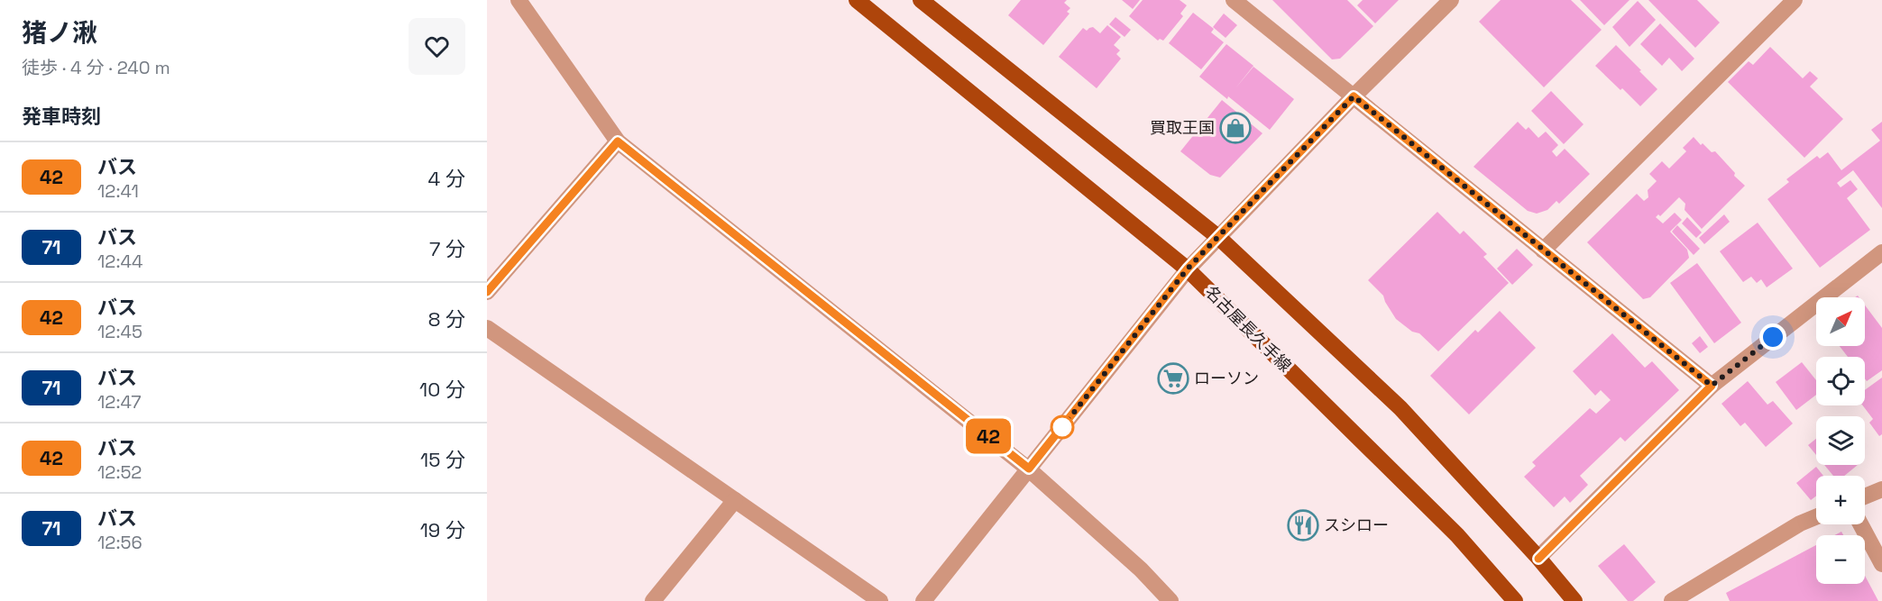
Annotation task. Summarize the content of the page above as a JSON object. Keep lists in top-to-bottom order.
{
  "streets": {
    "main road": ["名古屋長久手線"]
  },
  "places": {
    "shop": ["買取王国"],
    "supermarket": ["ローソン"],
    "restaurant": ["スシロー"]
  },
  "lines": ["bus line 42"],
  "north": "top right",
  "page": {
    "heading": [
      ["猪ノ湫", "徒歩 · 4 分 · 240 m"],
      "発車時刻"
    ],
    "on_map": "42",
    "list": [
      {
        "mark": "42",
        "name": "バス",
        "note": "12:41",
        "value": "4 分"
      },
      {
        "mark": "71",
        "name": "バス",
        "note": "12:44",
        "value": "7 分"
      },
      {
        "mark": "42",
        "name": "バス",
        "note": "12:45",
        "value": "8 分"
      },
      {
        "mark": "71",
        "name": "バス",
        "note": "12:47",
        "value": "10 分"
      },
      {
        "mark": "42",
        "name": "バス",
        "note": "12:52",
        "value": "15 分"
      },
      {
        "mark": "71",
        "name": "バス",
        "note": "12:56",
        "value": "19 分"
      }
    ],
    "map_buttons": ["+", "−"]
  }
}
